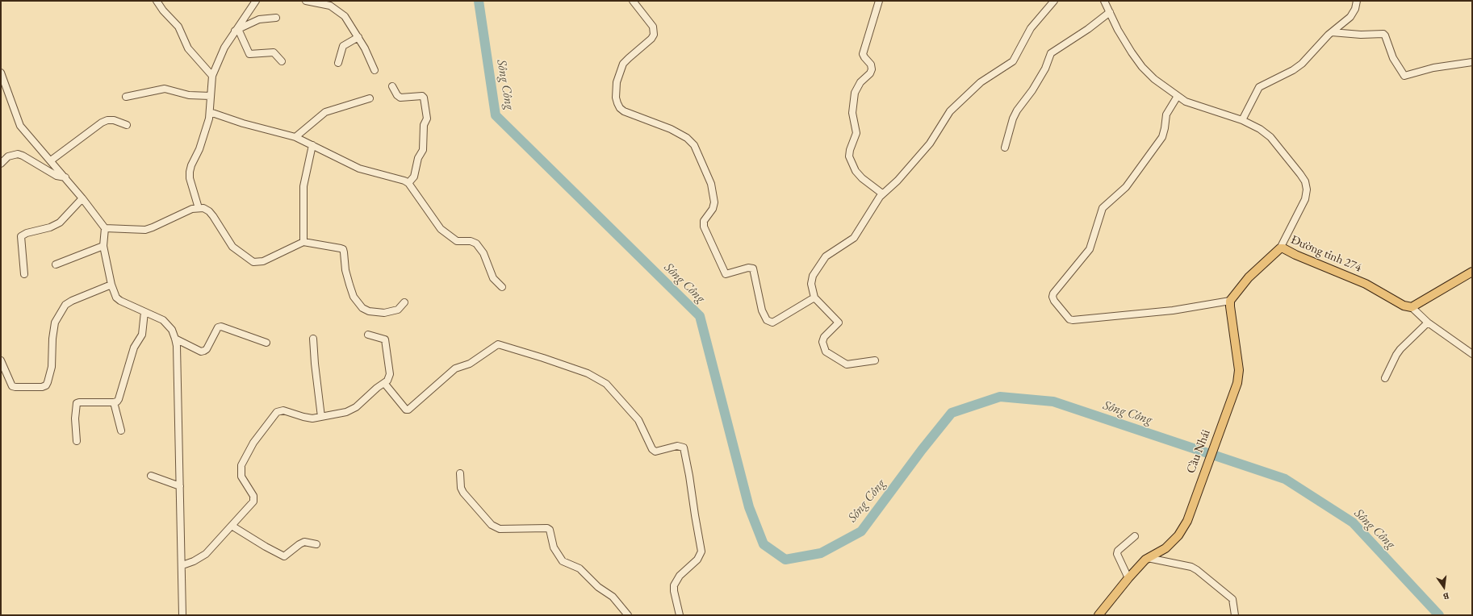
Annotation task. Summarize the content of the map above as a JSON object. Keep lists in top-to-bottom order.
{
  "streets": {
    "main road": ["Đường tỉnh 274", "Cầu Nhái"]
  },
  "crossings": [
    ["Đường tỉnh 274", "Cầu Nhái"]
  ],
  "water": ["Sông Công"],
  "north": "bottom"
}
